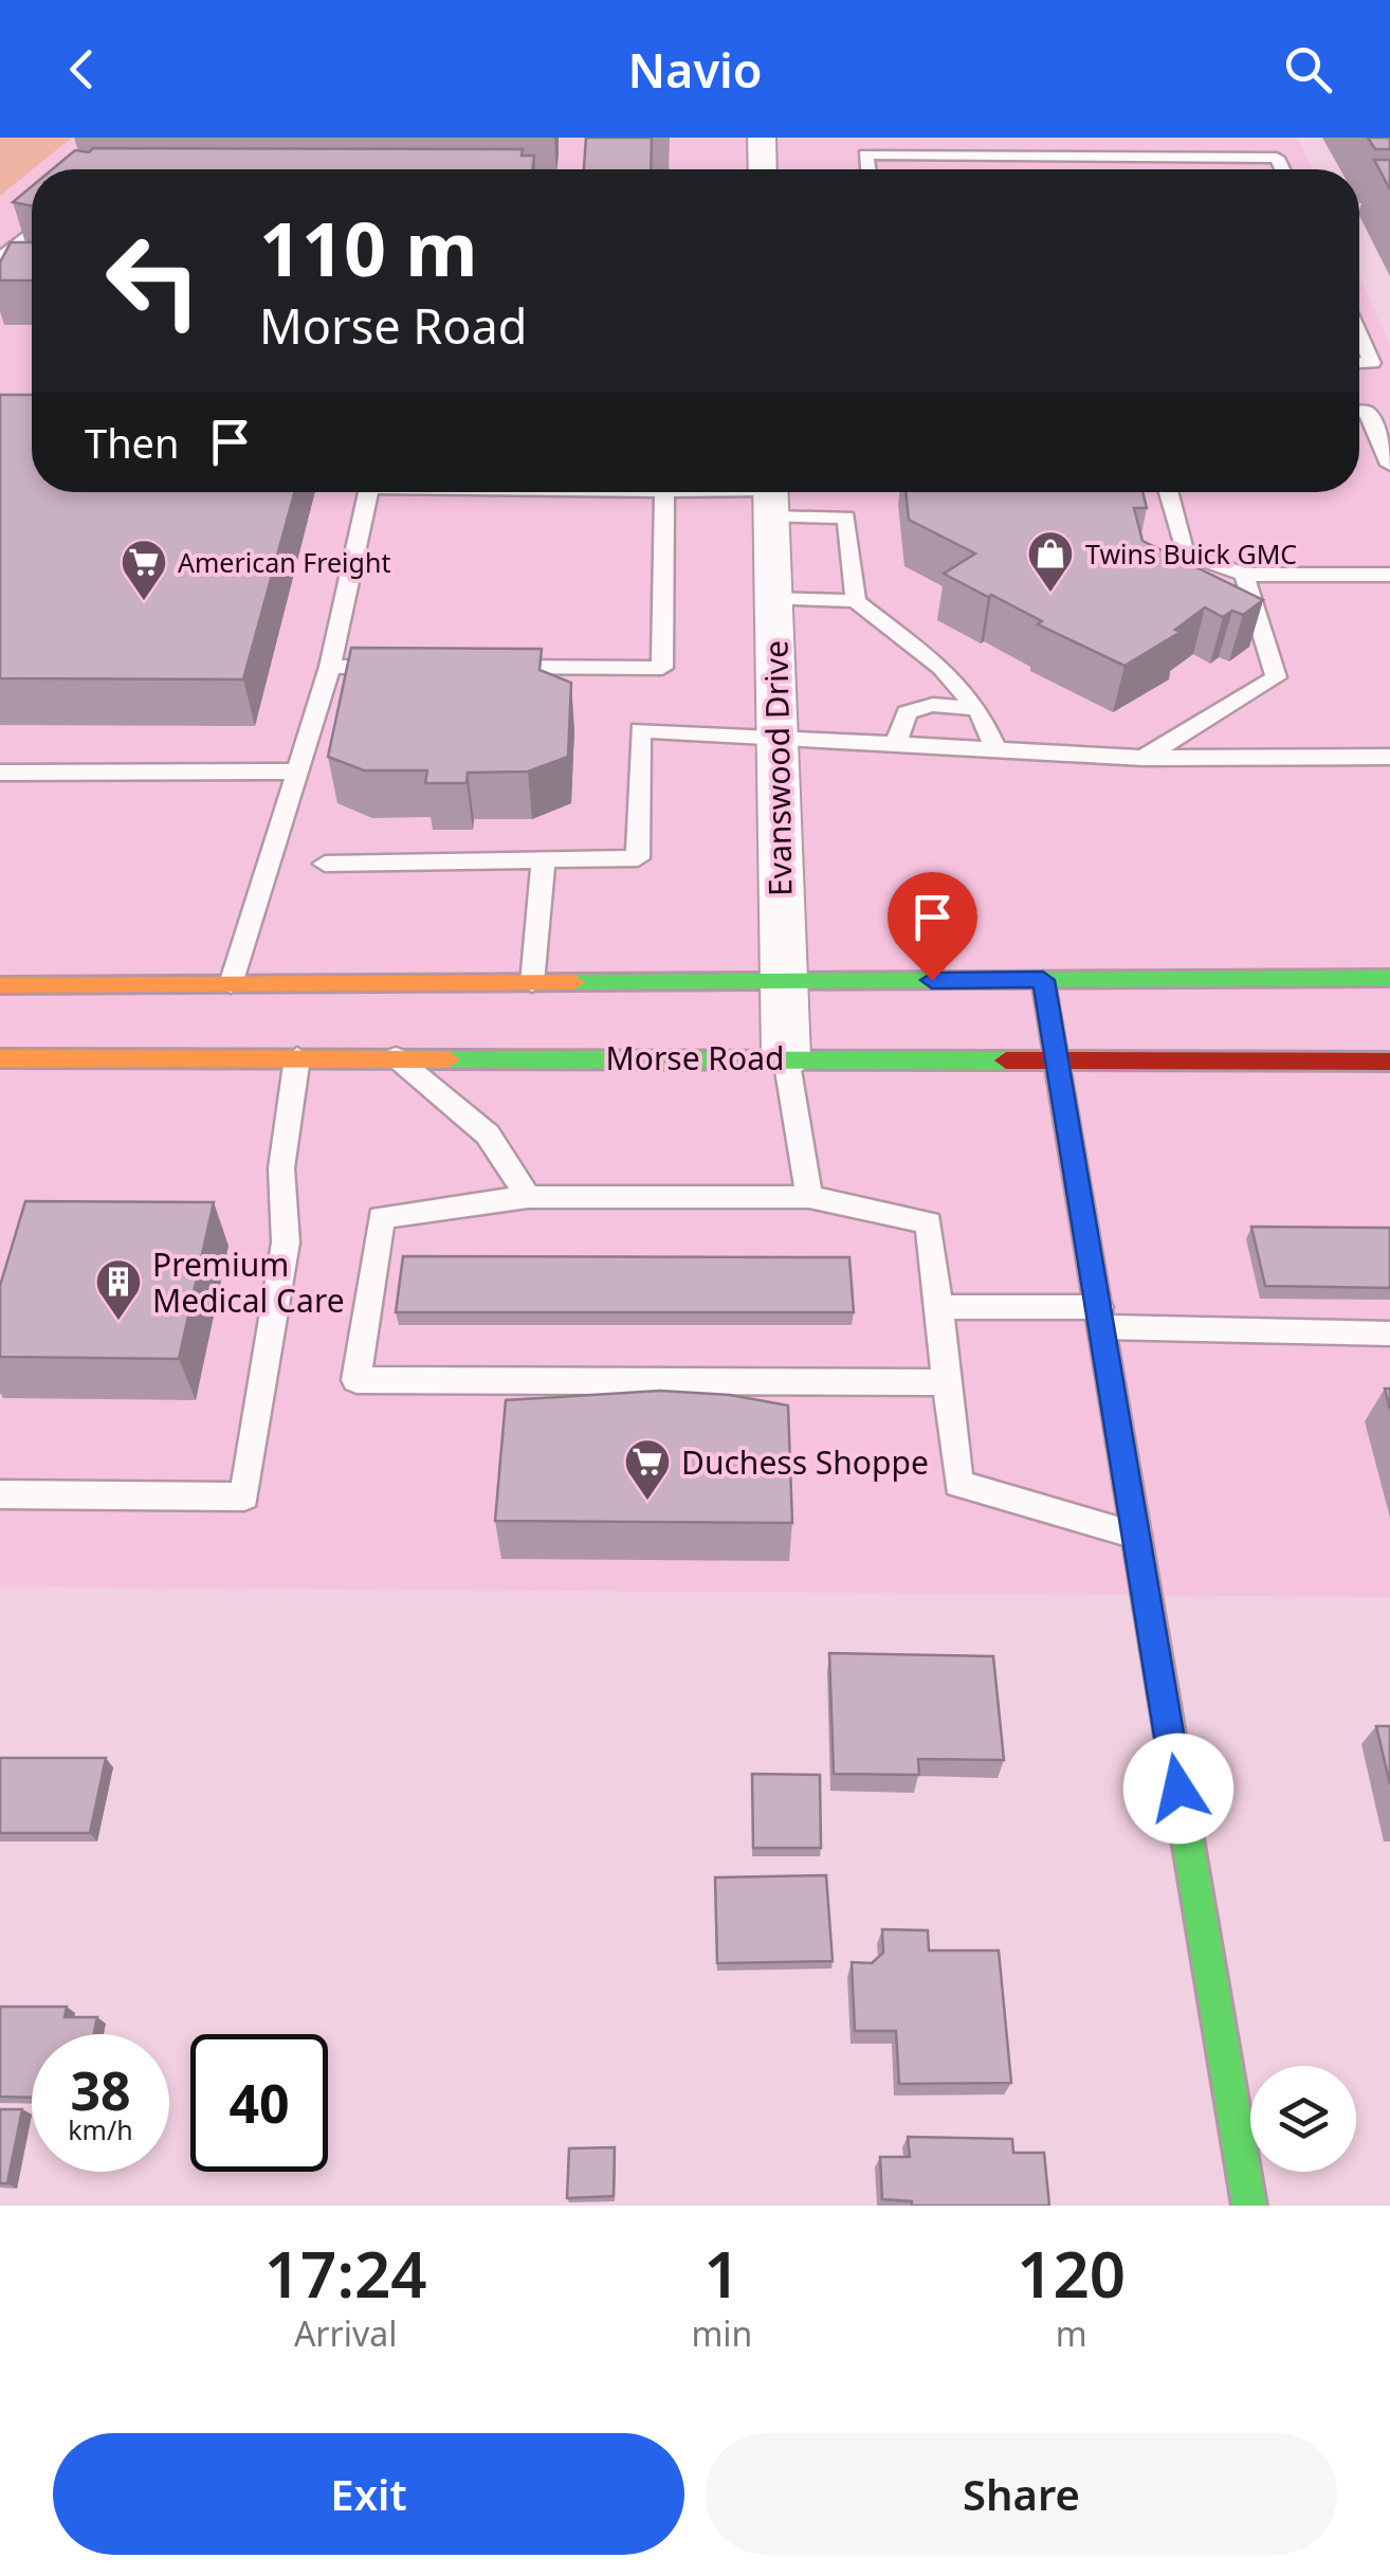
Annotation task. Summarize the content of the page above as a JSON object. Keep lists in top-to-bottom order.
{
  "streets": {
    "main road": ["Morse Road"],
    "street": ["Evanswood Drive"]
  },
  "crossings": [
    ["Evanswood Drive", "Morse Road"]
  ],
  "places": {
    "shop": ["Twins Buick GMC"],
    "supermarket": ["American Freight", "Duchess Shoppe"],
    "building": ["Premium Medical Care"]
  },
  "page": {
    "header": "Navio",
    "turn": ["110 m", "Morse Road"],
    "then": "Then",
    "speed": "38 km/h",
    "limit": "40",
    "eta": [
      "17:24",
      "Arrival",
      "1",
      "min",
      "120",
      "m"
    ],
    "buttons": ["Exit", "Share"]
  }
}
